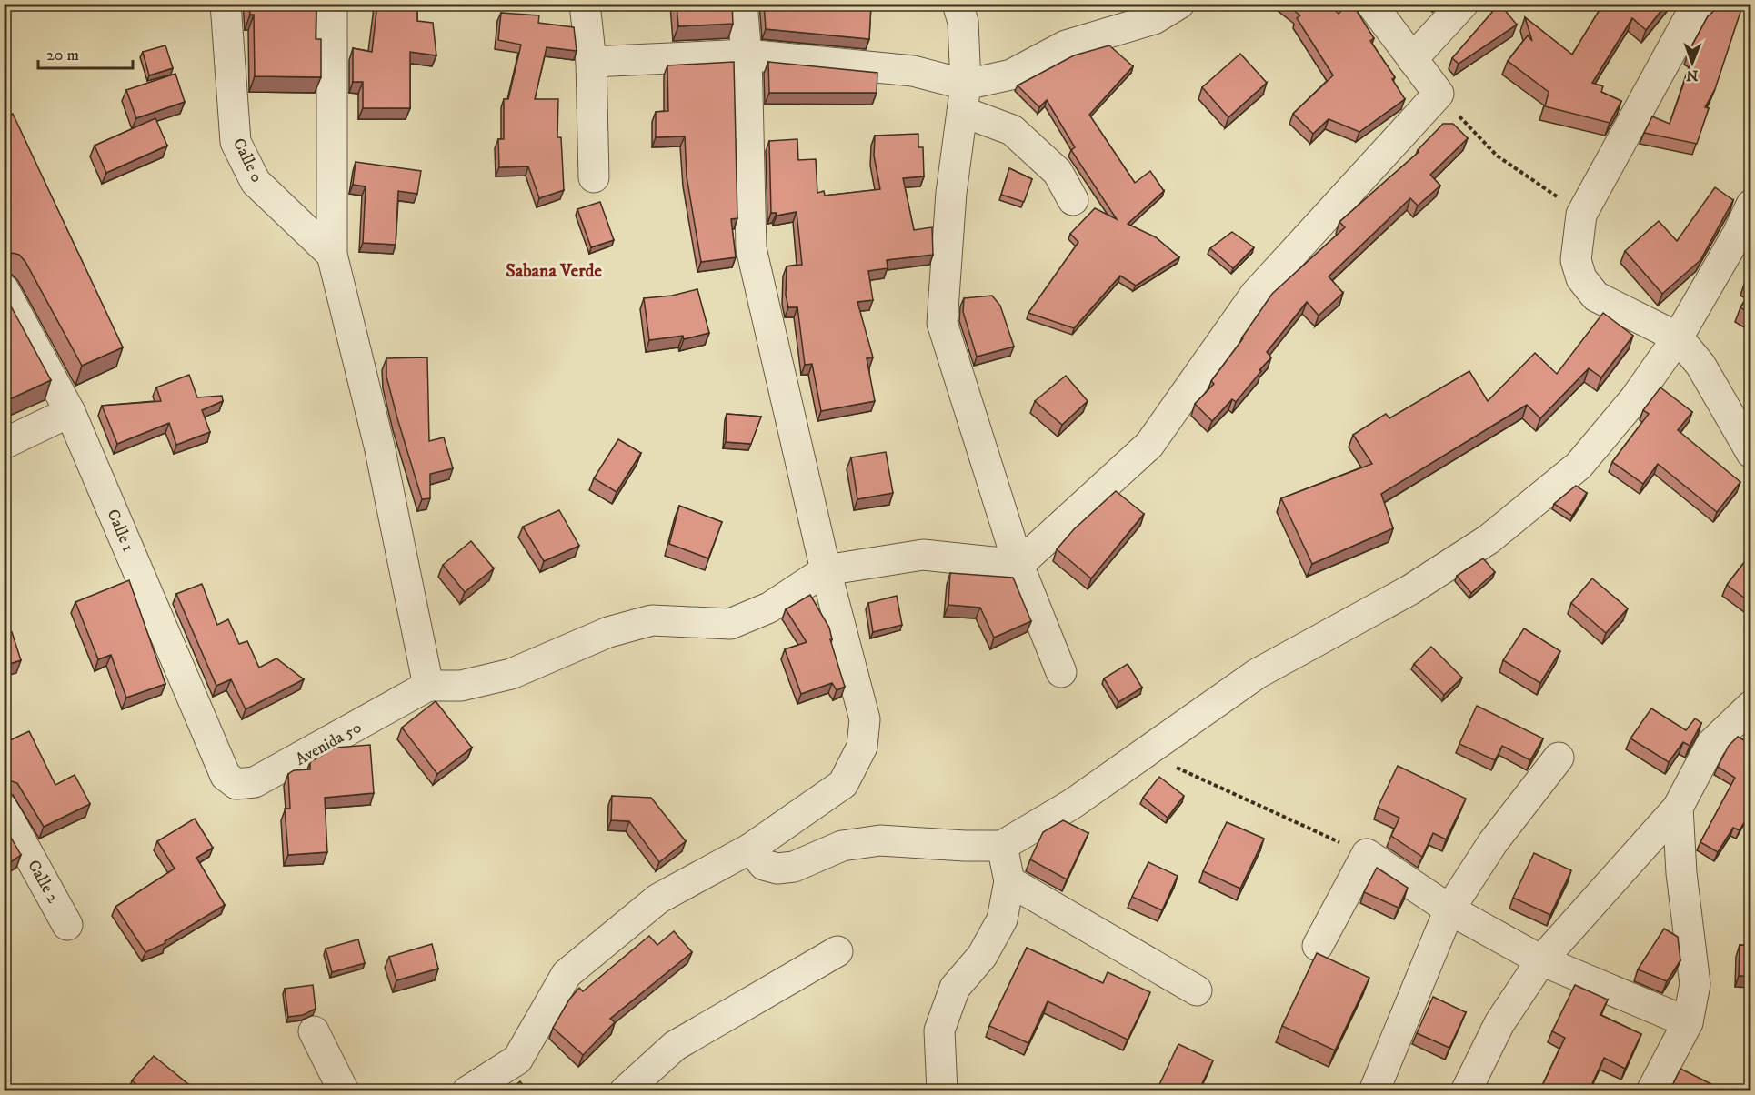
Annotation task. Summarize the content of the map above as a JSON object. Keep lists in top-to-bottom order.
{
  "streets": {
    "street": [
      "Calle 0",
      "Calle 1",
      "Avenida 50",
      "Calle 2"
    ]
  },
  "crossings": [
    ["Calle 1", "Avenida 50"]
  ],
  "districts": ["Sabana Verde"],
  "scale_bar": "20 m",
  "north": "bottom"
}
